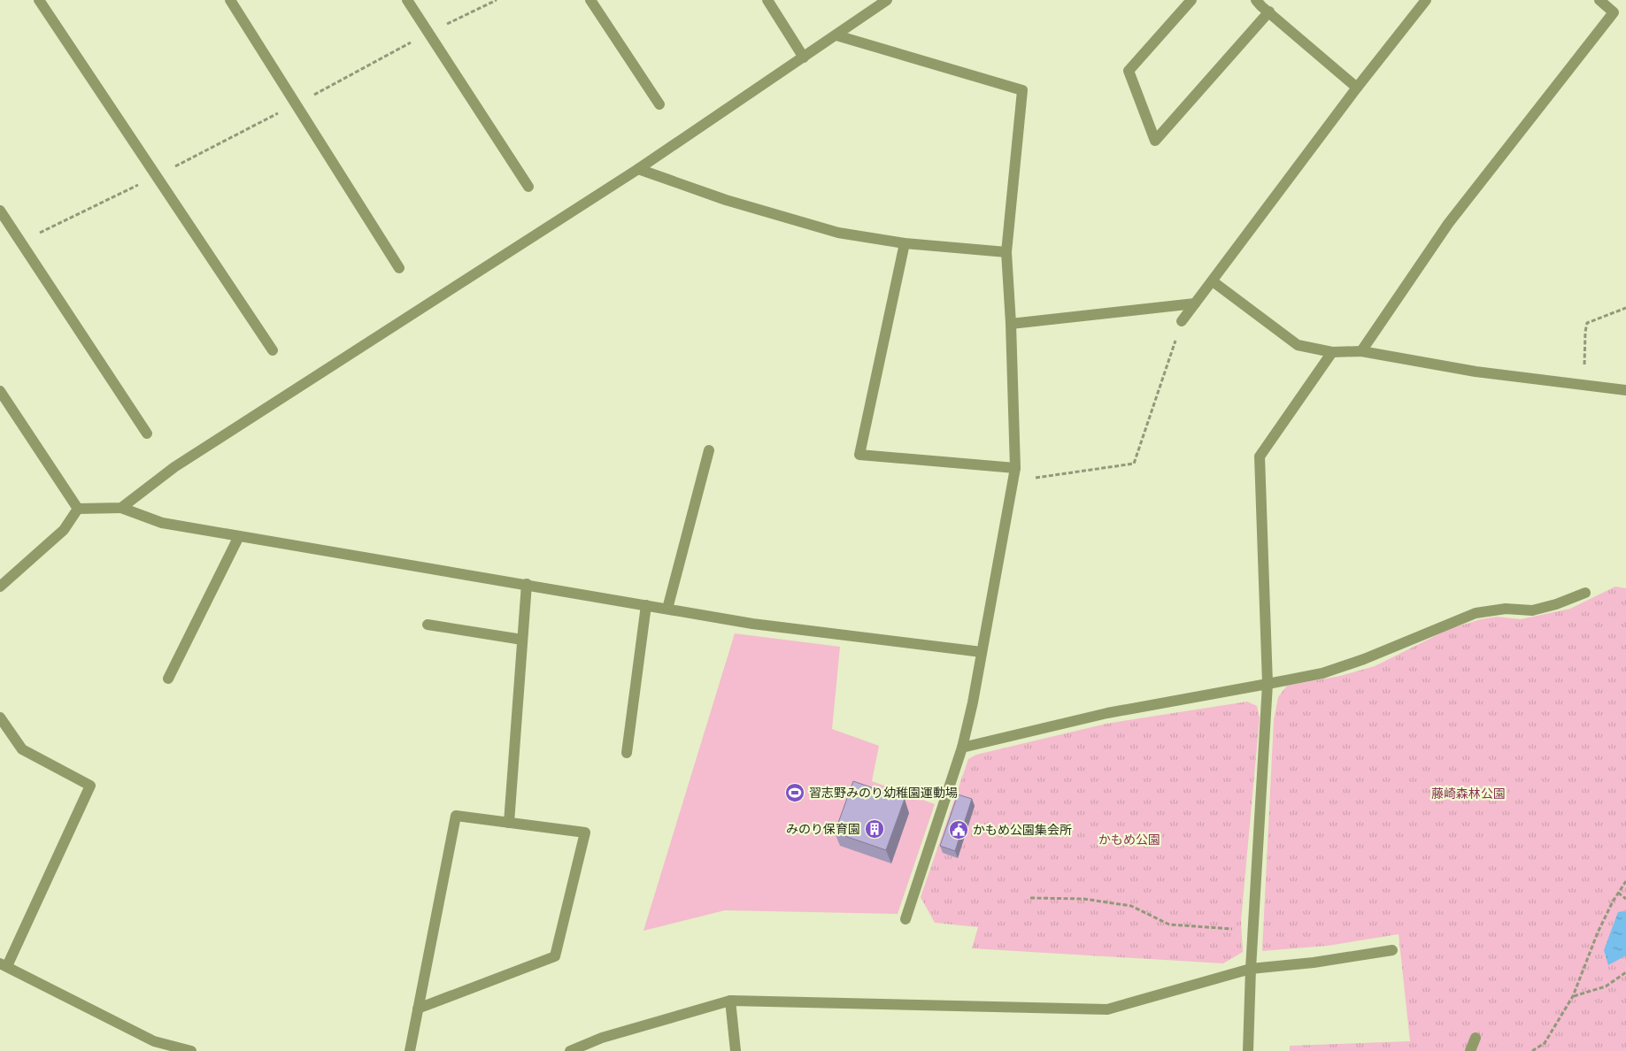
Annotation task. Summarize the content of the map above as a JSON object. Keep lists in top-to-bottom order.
{
  "parks": ["藤崎森林公園", "かもめ公園"],
  "places": {
    "sports": ["習志野みのり幼稚園運動場"],
    "building": ["みのり保育園"],
    "public building": ["かもめ公園集会所"]
  }
}
